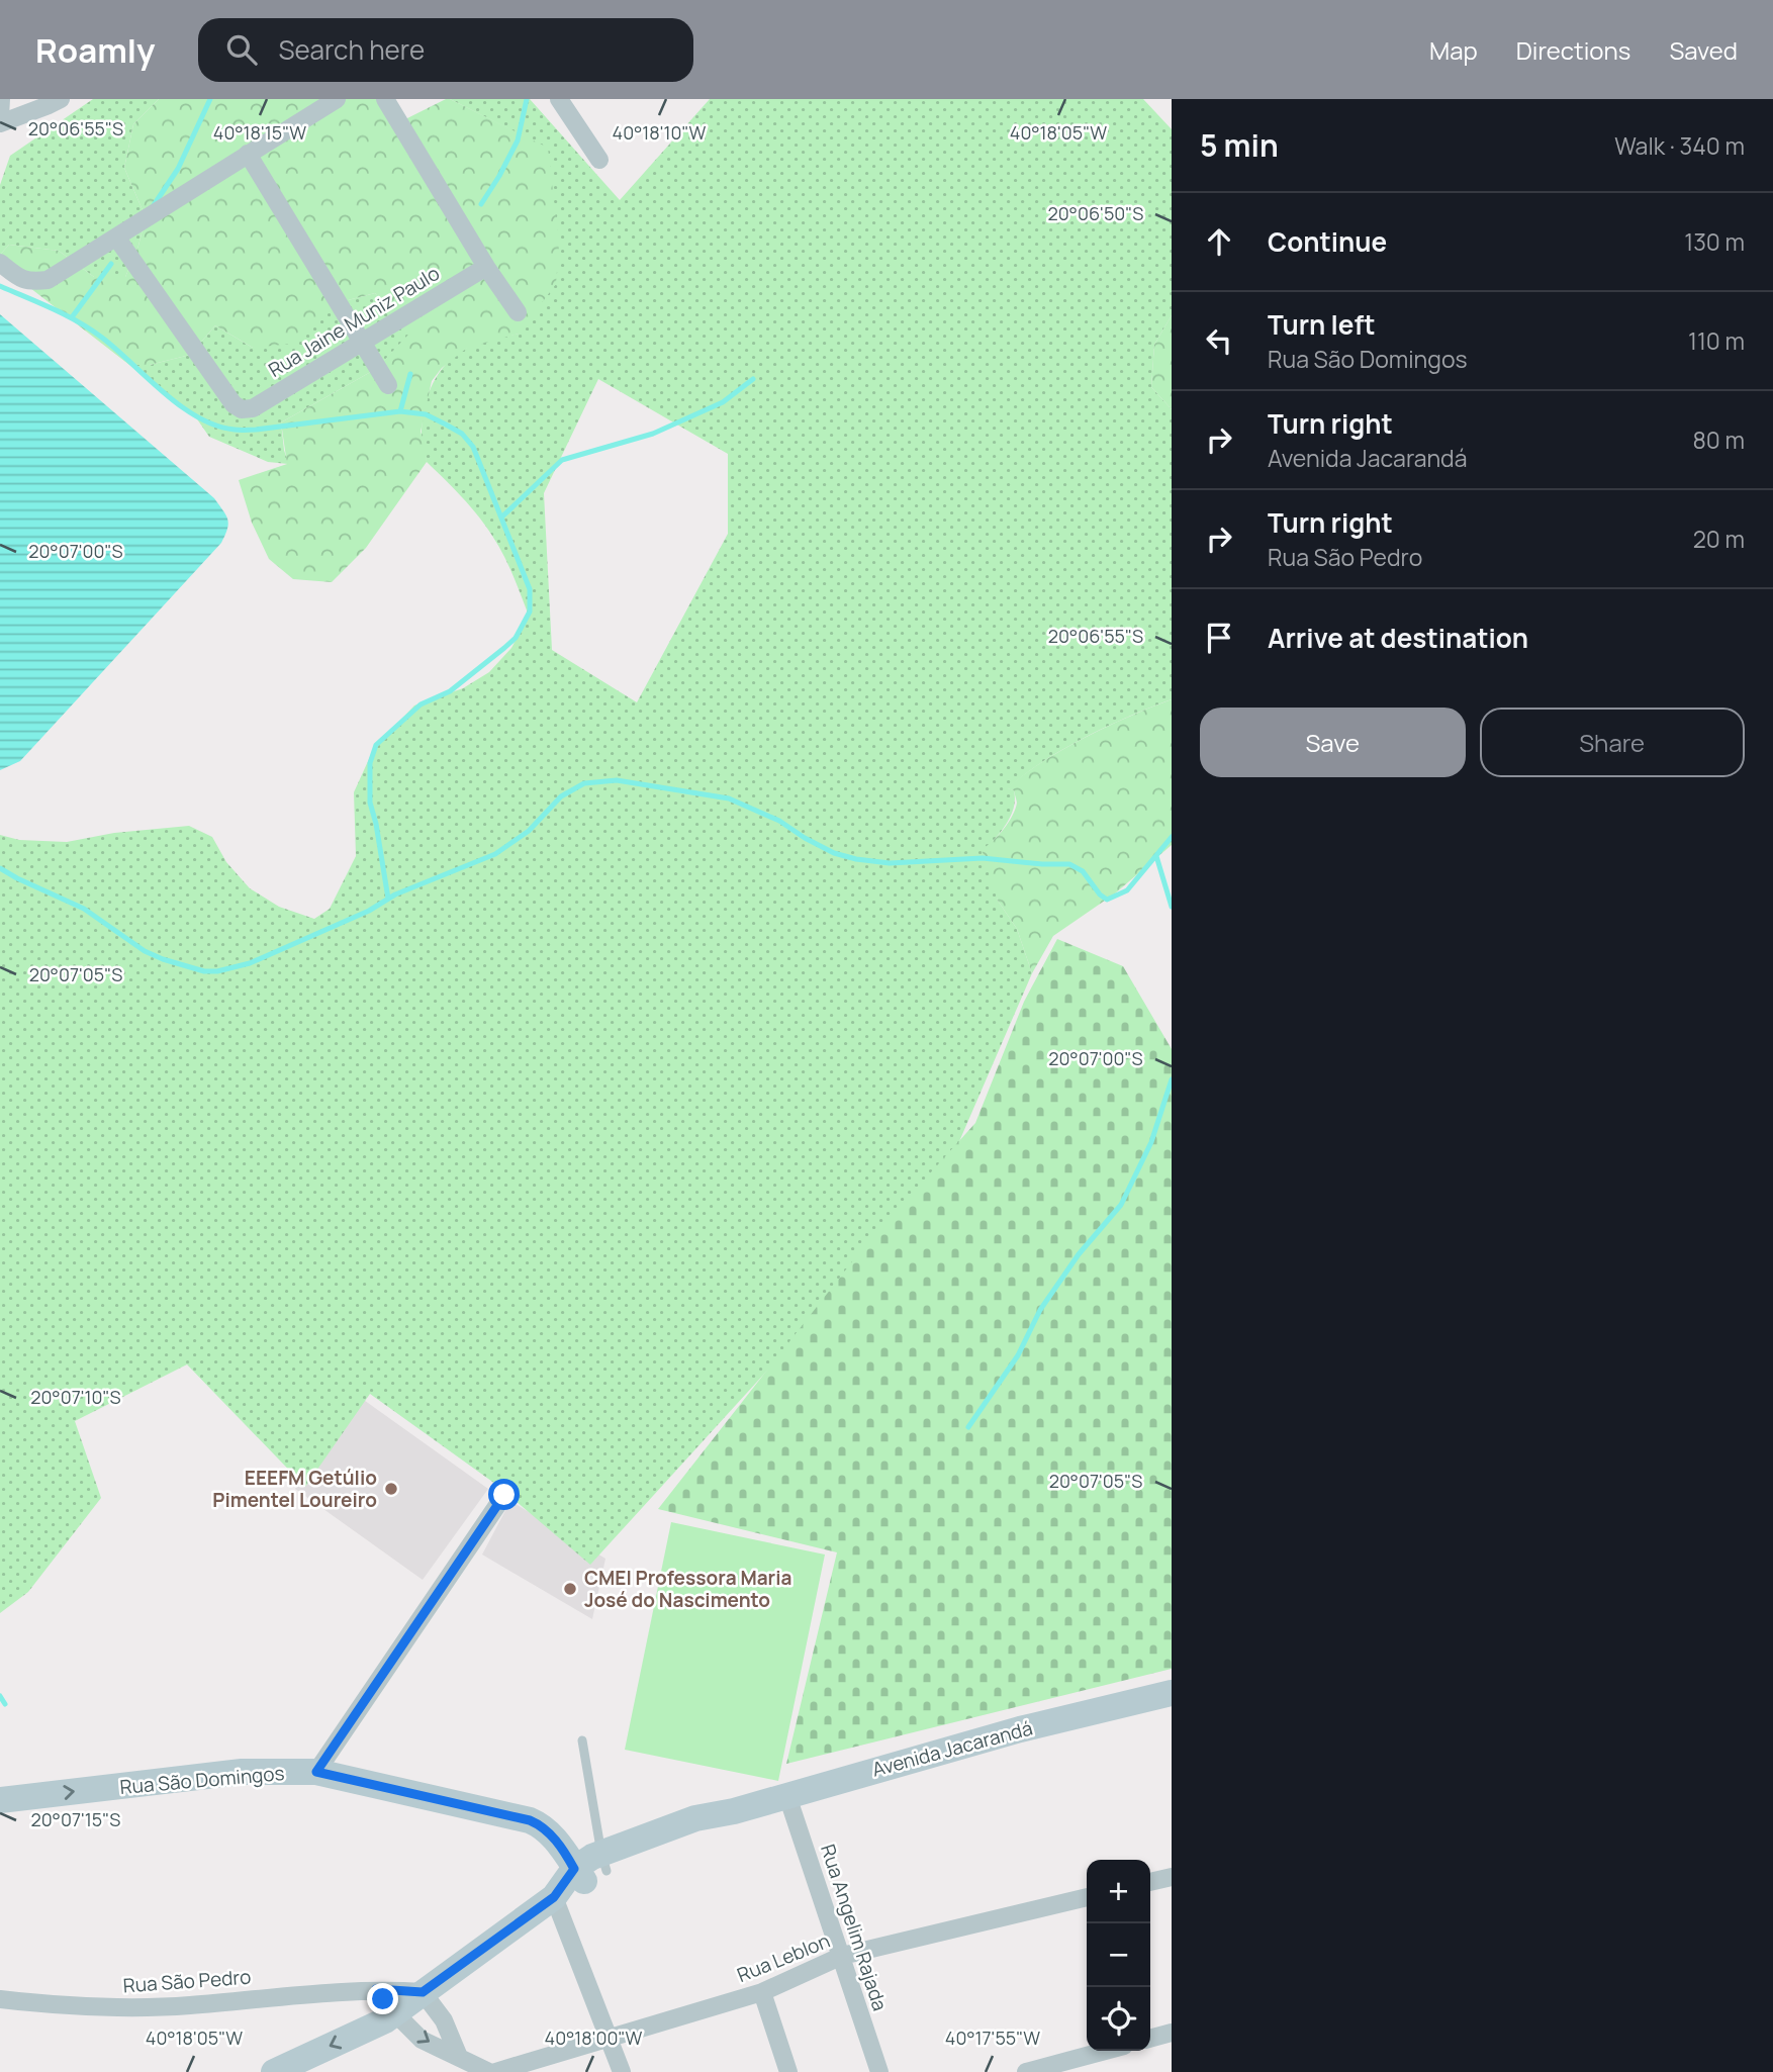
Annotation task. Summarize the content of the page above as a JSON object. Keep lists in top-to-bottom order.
{
  "streets": {
    "main road": ["Avenida Jacarandá", "Rua São Domingos"],
    "street": [
      "Rua Jaine Muniz Paulo",
      "Rua Angelim Rajada",
      "Rua Leblon",
      "Rua São Pedro"
    ]
  },
  "crossings": [
    ["Avenida Jacarandá", "Rua São Domingos"],
    ["Avenida Jacarandá", "Rua Angelim Rajada"],
    ["Rua Angelim Rajada", "Rua Leblon"]
  ],
  "one_way": ["Rua São Domingos"],
  "places": ["EEEFM Getúlio Pimentel Loureiro", "CMEI Professora Maria José do Nascimento"],
  "page": {
    "header": "Roamly",
    "search": "Search here",
    "nav": ["Map", "Directions", "Saved"],
    "heading": ["5 min", "Walk · 340 m"],
    "list": [
      ["Continue", "130 m"],
      ["Turn left", "Rua São Domingos", "110 m"],
      ["Turn right", "Avenida Jacarandá", "80 m"],
      ["Turn right", "Rua São Pedro", "20 m"],
      "Arrive at destination"
    ],
    "buttons": ["Save", "Share"],
    "map_buttons": ["+", "−"]
  },
  "coordinates": [
    "20°06'55\"S",
    "40°18'10\"W",
    "40°18'15\"W",
    "40°18'05\"W",
    "20°06'50\"S",
    "20°07'00\"S",
    "20°07'05\"S",
    "20°07'10\"S",
    "20°07'15\"S",
    "40°18'00\"W",
    "40°17'55\"W"
  ]
}
